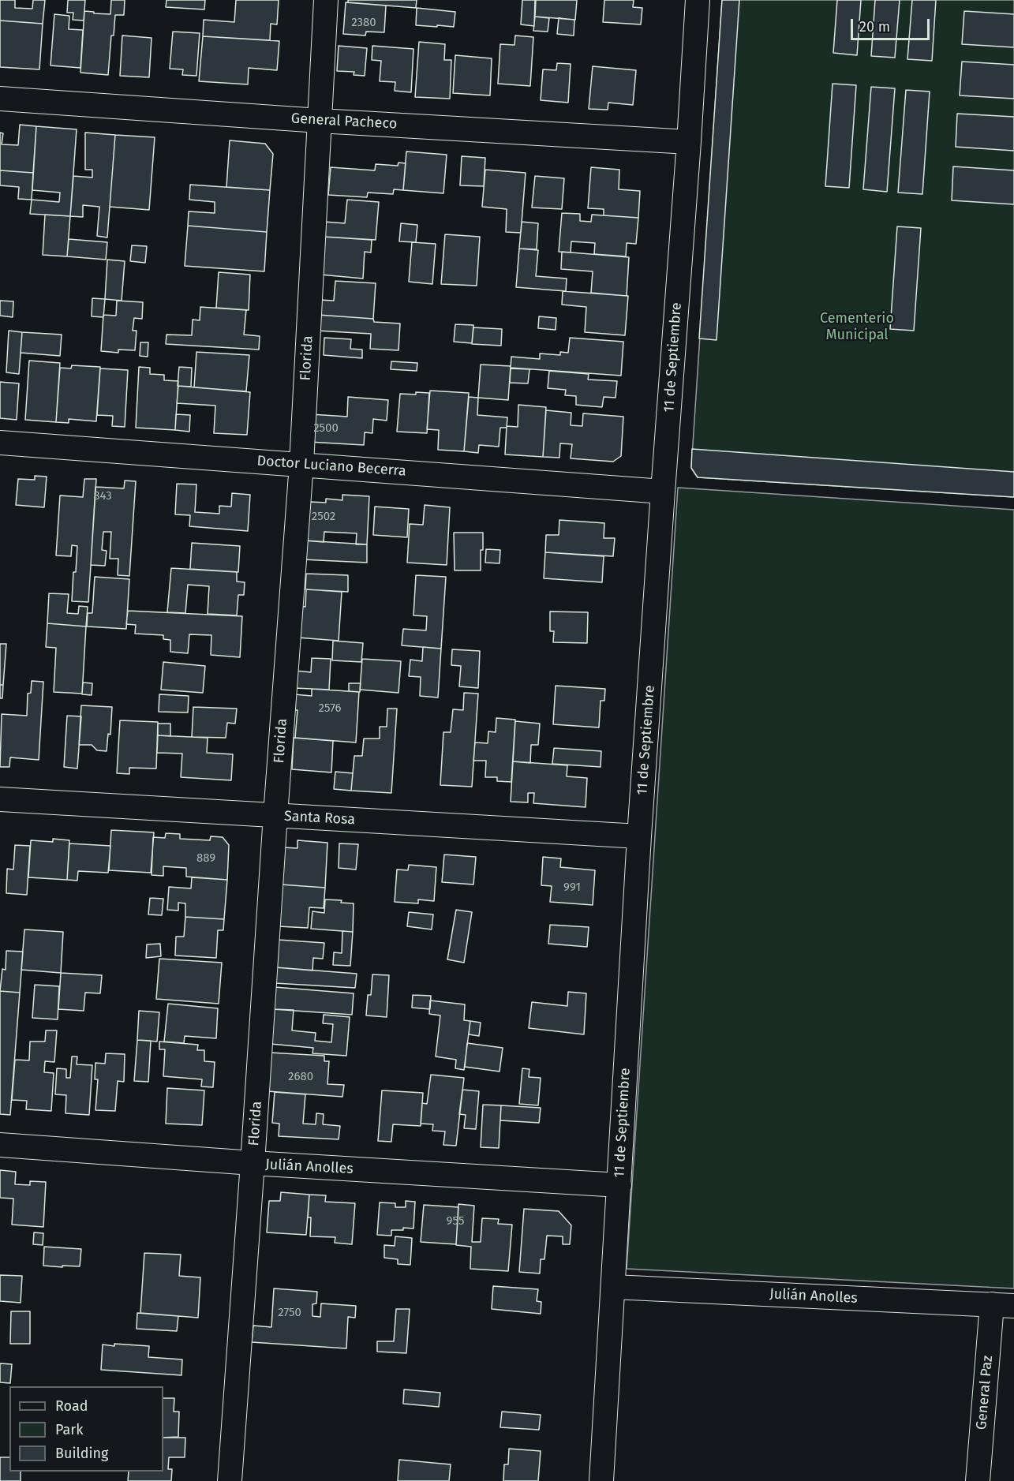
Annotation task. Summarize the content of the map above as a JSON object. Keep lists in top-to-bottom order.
{
  "streets": {
    "street": [
      "General Pacheco",
      "11 de Septiembre",
      "Florida",
      "Doctor Luciano Becerra",
      "Santa Rosa",
      "Julián Anolles",
      "General Paz"
    ]
  },
  "crossings": [
    ["General Pacheco", "11 de Septiembre"],
    ["General Pacheco", "Florida"],
    ["11 de Septiembre", "Doctor Luciano Becerra"],
    ["11 de Septiembre", "Santa Rosa"],
    ["11 de Septiembre", "Julián Anolles"],
    ["Florida", "Doctor Luciano Becerra"],
    ["Florida", "Santa Rosa"],
    ["Florida", "Julián Anolles"],
    ["Julián Anolles", "General Paz"]
  ],
  "parks": ["Cementerio Municipal"],
  "house_numbers": [
    "2380",
    "2500",
    "843",
    "2502",
    "2576",
    "889",
    "991",
    "2680",
    "955",
    "2750"
  ],
  "legend": ["Road", "Park", "Building"],
  "scale_bar": "20 m"
}
